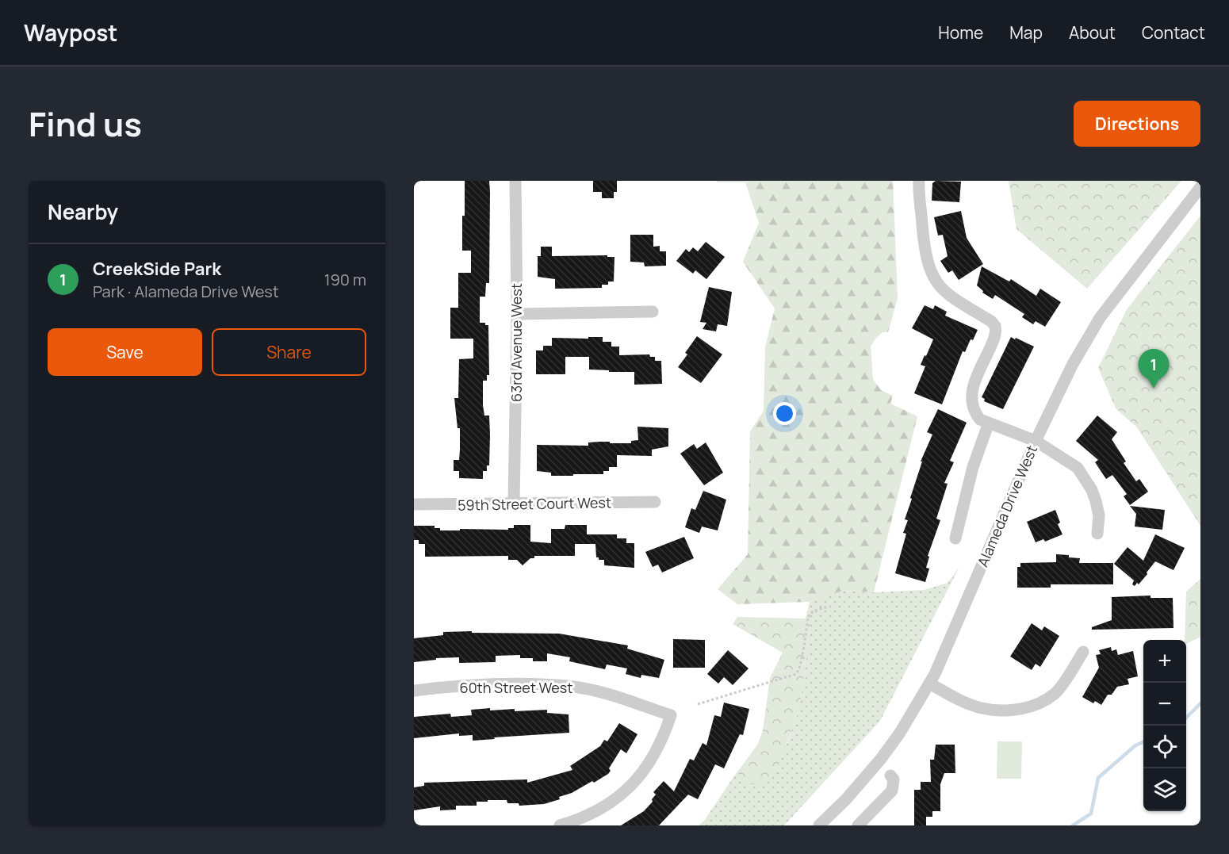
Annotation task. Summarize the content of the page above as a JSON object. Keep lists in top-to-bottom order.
{
  "streets": {
    "street": [
      "63rd Avenue West",
      "59th Street Court West",
      "Alameda Drive West",
      "60th Street West"
    ]
  },
  "crossings": [
    ["63rd Avenue West", "59th Street Court West"]
  ],
  "page": {
    "header": "Waypost",
    "nav": [
      "Home",
      "Map",
      "About",
      "Contact"
    ],
    "title": "Find us",
    "buttons": [
      "Directions",
      ["Save", "Share"]
    ],
    "heading": "Nearby",
    "list": [
      {
        "mark": "1",
        "name": "CreekSide Park",
        "note": "Park · Alameda Drive West",
        "value": "190 m"
      }
    ],
    "pins": "1",
    "map_buttons": ["+", "−"]
  }
}
